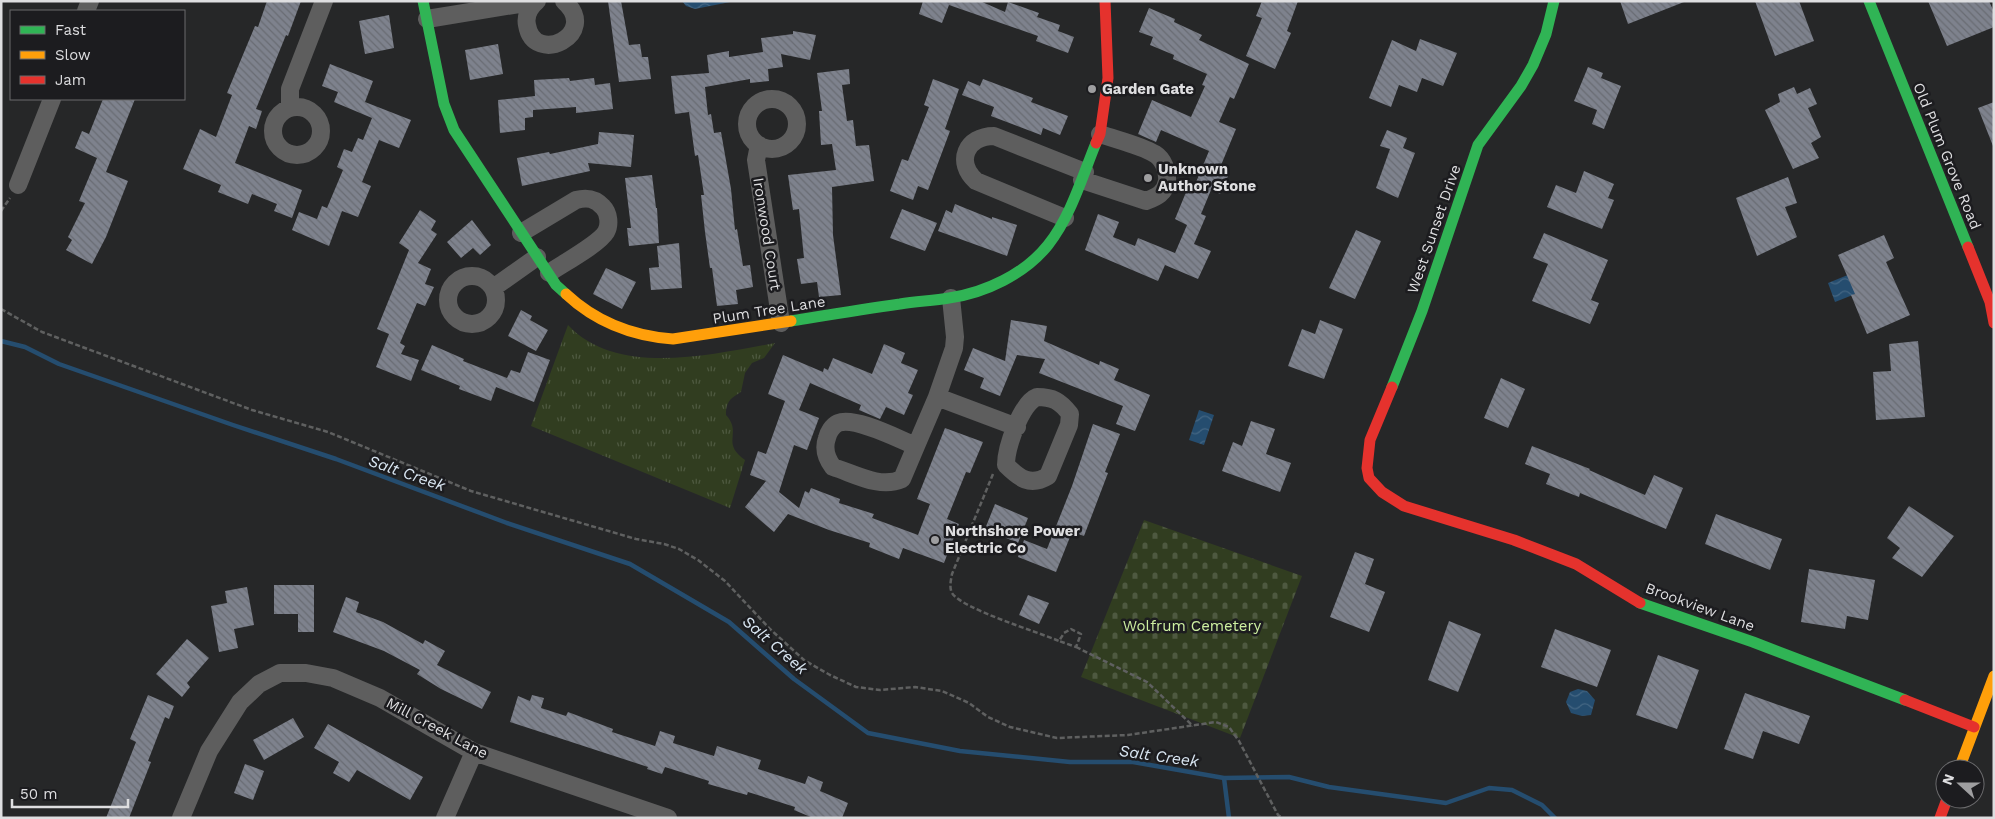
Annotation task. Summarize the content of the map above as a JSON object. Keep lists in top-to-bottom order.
{
  "streets": {
    "street": [
      "Old Plum Grove Road",
      "West Sunset Drive",
      "Ironwood Court",
      "Plum Tree Lane",
      "Brookview Lane",
      "Mill Creek Lane"
    ]
  },
  "crossings": [
    ["West Sunset Drive", "Brookview Lane"],
    ["Ironwood Court", "Plum Tree Lane"]
  ],
  "water": ["Salt Creek"],
  "parks": ["Wolfrum Cemetery"],
  "places": ["Garden Gate", "Unknown Author Stone", "Northshore Power Electric Co"],
  "legend": ["Fast", "Slow", "Jam"],
  "scale_bar": "50 m",
  "north": "left"
}
